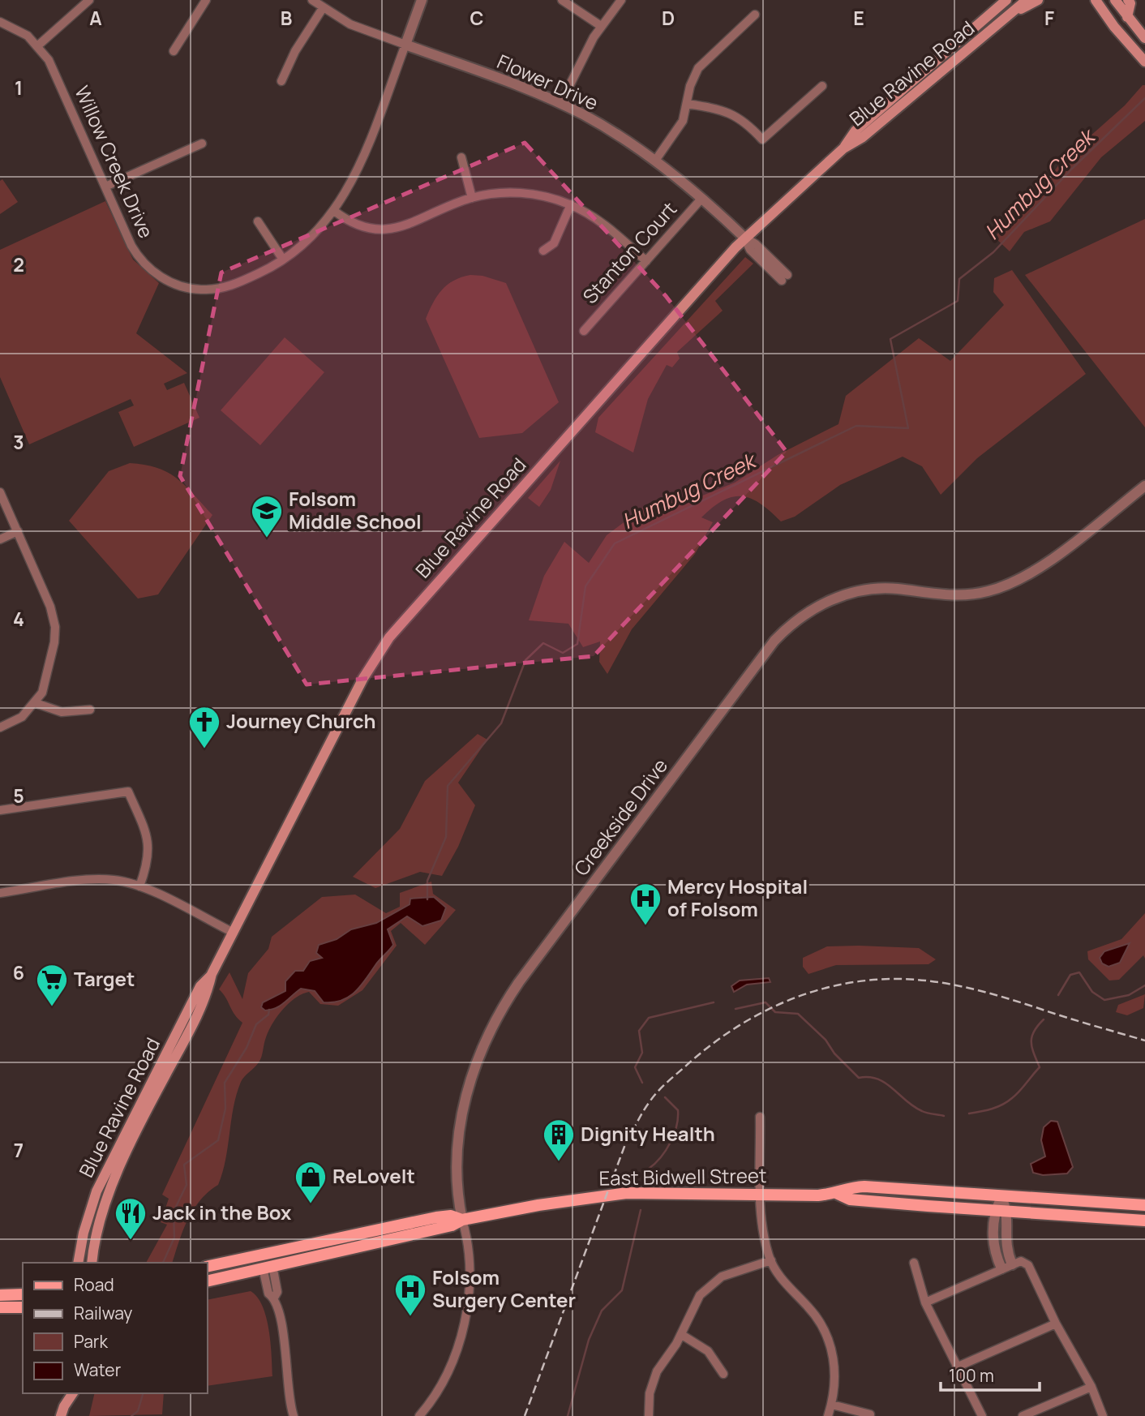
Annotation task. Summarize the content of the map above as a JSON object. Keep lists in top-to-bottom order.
{
  "streets": {
    "main road": ["Blue Ravine Road", "East Bidwell Street"],
    "street": [
      "Flower Drive",
      "Willow Creek Drive",
      "Stanton Court",
      "Creekside Drive"
    ]
  },
  "crossings": [
    ["Blue Ravine Road", "Flower Drive"],
    ["Flower Drive", "Willow Creek Drive"],
    ["Flower Drive", "Stanton Court"],
    ["Creekside Drive", "East Bidwell Street"]
  ],
  "water": ["Humbug Creek"],
  "places": {
    "school or university": ["Folsom Middle School"],
    "church": ["Journey Church"],
    "hospital": ["Mercy Hospital of Folsom", "Folsom Surgery Center"],
    "supermarket": ["Target"],
    "building": ["Dignity Health"],
    "shop": ["ReLoveIt"],
    "restaurant": ["Jack in the Box"]
  },
  "legend": [
    "Road",
    "Railway",
    "Park",
    "Water"
  ],
  "scale_bar": "100 m",
  "grid": {
    "columns": [
      "A",
      "B",
      "C",
      "D",
      "E",
      "F"
    ],
    "rows": [
      "1",
      "2",
      "3",
      "4",
      "5",
      "6",
      "7"
    ]
  }
}
